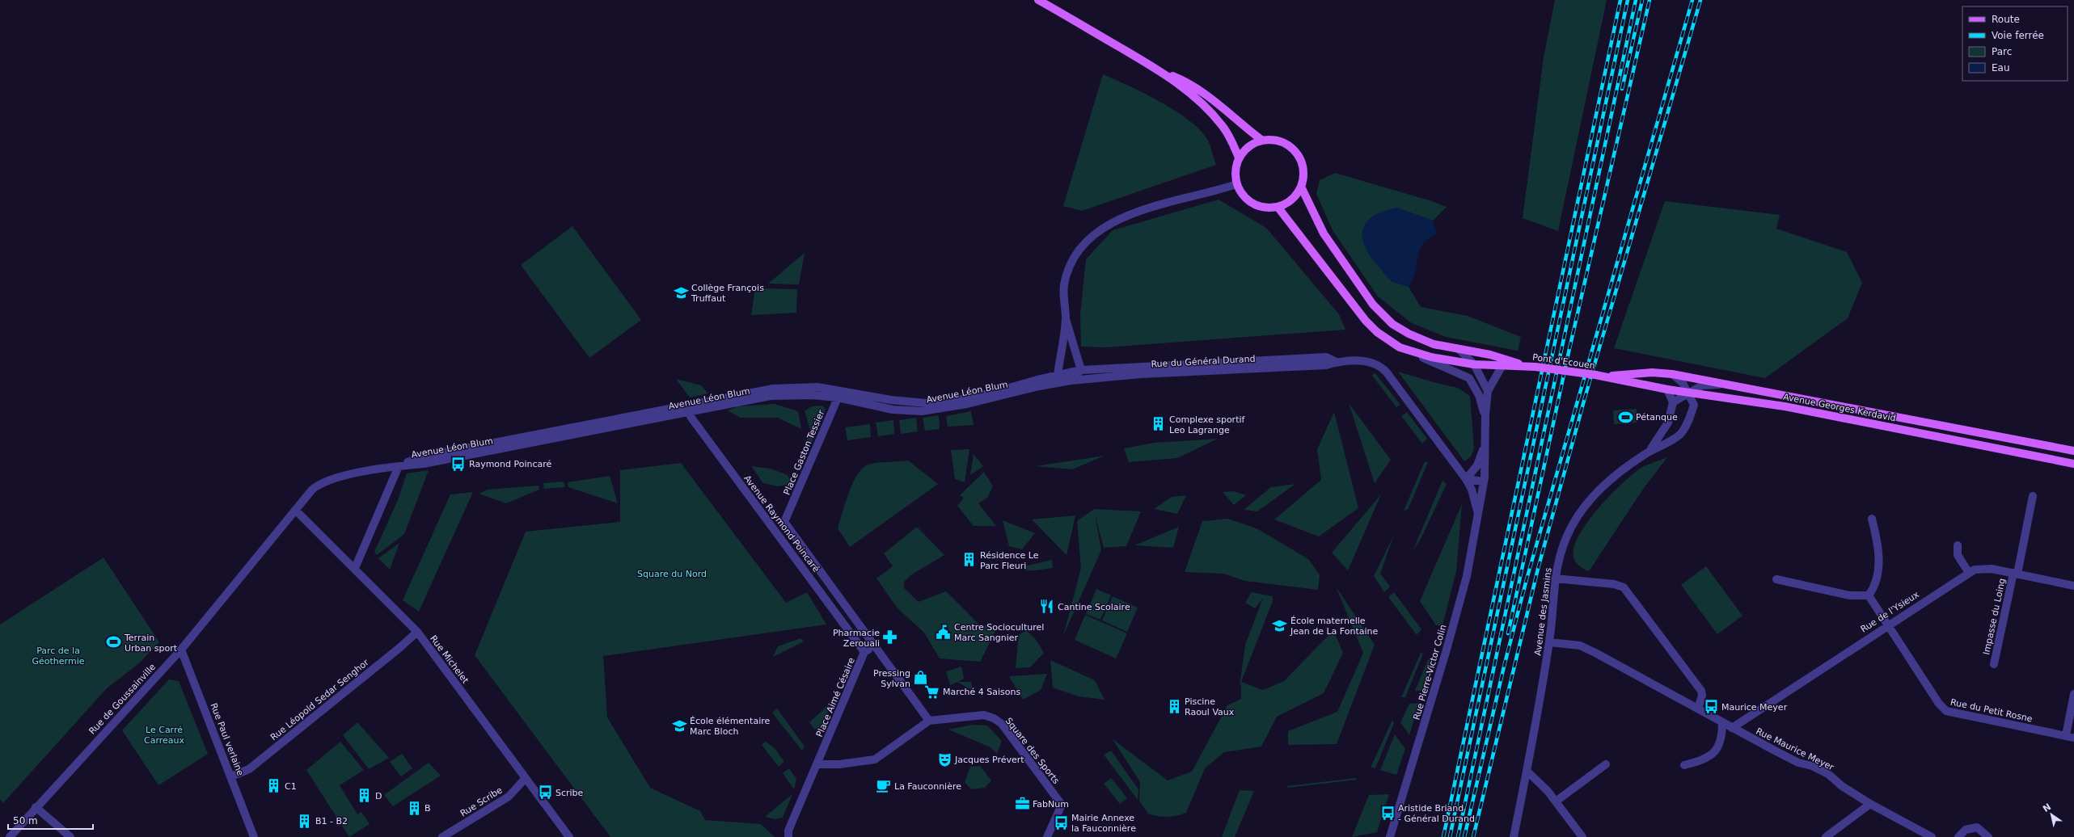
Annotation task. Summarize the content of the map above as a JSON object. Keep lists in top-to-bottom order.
{
  "streets": {
    "main road": ["Pont d'Ecouen", "Avenue Georges Kerdavid"],
    "street": [
      "Rue du Général Durand",
      "Avenue Léon Blum",
      "Place Gaston Tessier",
      "Avenue Raymond Poincaré",
      "Avenue des Jasmins",
      "Rue de l'Ysieux",
      "Impasse du Loing",
      "Rue Michelet",
      "Rue Pierre-Victor Colin",
      "Place Aimé Césaire",
      "Rue de Goussainville",
      "Rue Léopold Sedar Senghor",
      "Rue du Petit Rosne",
      "Rue Paul verlaine",
      "Rue Maurice Meyer",
      "Square des Sports",
      "Rue Scribe"
    ]
  },
  "crossings": [
    ["Rue du Général Durand", "Avenue Léon Blum"],
    ["Rue du Général Durand", "Rue Pierre-Victor Colin"],
    ["Pont d'Ecouen", "Avenue Georges Kerdavid"],
    ["Avenue Léon Blum", "Place Gaston Tessier"],
    ["Avenue Léon Blum", "Avenue Raymond Poincaré"],
    ["Avenue Léon Blum", "Rue de Goussainville"],
    ["Avenue Georges Kerdavid", "Avenue des Jasmins"],
    ["Place Gaston Tessier", "Avenue Raymond Poincaré"],
    ["Avenue Raymond Poincaré", "Place Aimé Césaire"],
    ["Avenue des Jasmins", "Rue Maurice Meyer"],
    ["Rue de l'Ysieux", "Impasse du Loing"],
    ["Rue de l'Ysieux", "Rue du Petit Rosne"],
    ["Rue de l'Ysieux", "Rue Maurice Meyer"],
    ["Rue Michelet", "Rue de Goussainville"],
    ["Rue Michelet", "Rue Léopold Sedar Senghor"],
    ["Rue Michelet", "Rue Scribe"],
    ["Rue de Goussainville", "Rue Paul verlaine"],
    ["Rue Léopold Sedar Senghor", "Rue Paul verlaine"]
  ],
  "parks": ["Square du Nord", "Parc de la Géothermie", "Le Carré Carreaux"],
  "places": {
    "school or university": ["Collège François Truffaut", "École maternelle Jean de La Fontaine", "École élémentaire Marc Bloch"],
    "sports": ["Pétanque", "Terrain Urban sport"],
    "building": [
      "Complexe sportif Leo Lagrange",
      "Résidence Le Parc Fleuri",
      "Piscine Raoul Vaux",
      "C1",
      "D",
      "B",
      "B1 - B2"
    ],
    "bus stop": [
      "Raymond Poincaré",
      "Maurice Meyer",
      "Scribe",
      "Aristide Briand - Général Durand",
      "Mairie Annexe la Fauconnière"
    ],
    "restaurant": ["Cantine Scolaire"],
    "public building": ["Centre Socioculturel Marc Sangnier"],
    "pharmacy": ["Pharmacie Zerouali"],
    "shop": ["Pressing Sylvan"],
    "supermarket": ["Marché 4 Saisons"],
    "theatre": ["Jacques Prévert"],
    "cafe": ["La Fauconnière"],
    "office": ["FabNum"]
  },
  "legend": [
    "Route",
    "Voie ferrée",
    "Parc",
    "Eau"
  ],
  "scale_bar": "50 m",
  "north": "top left"
}
